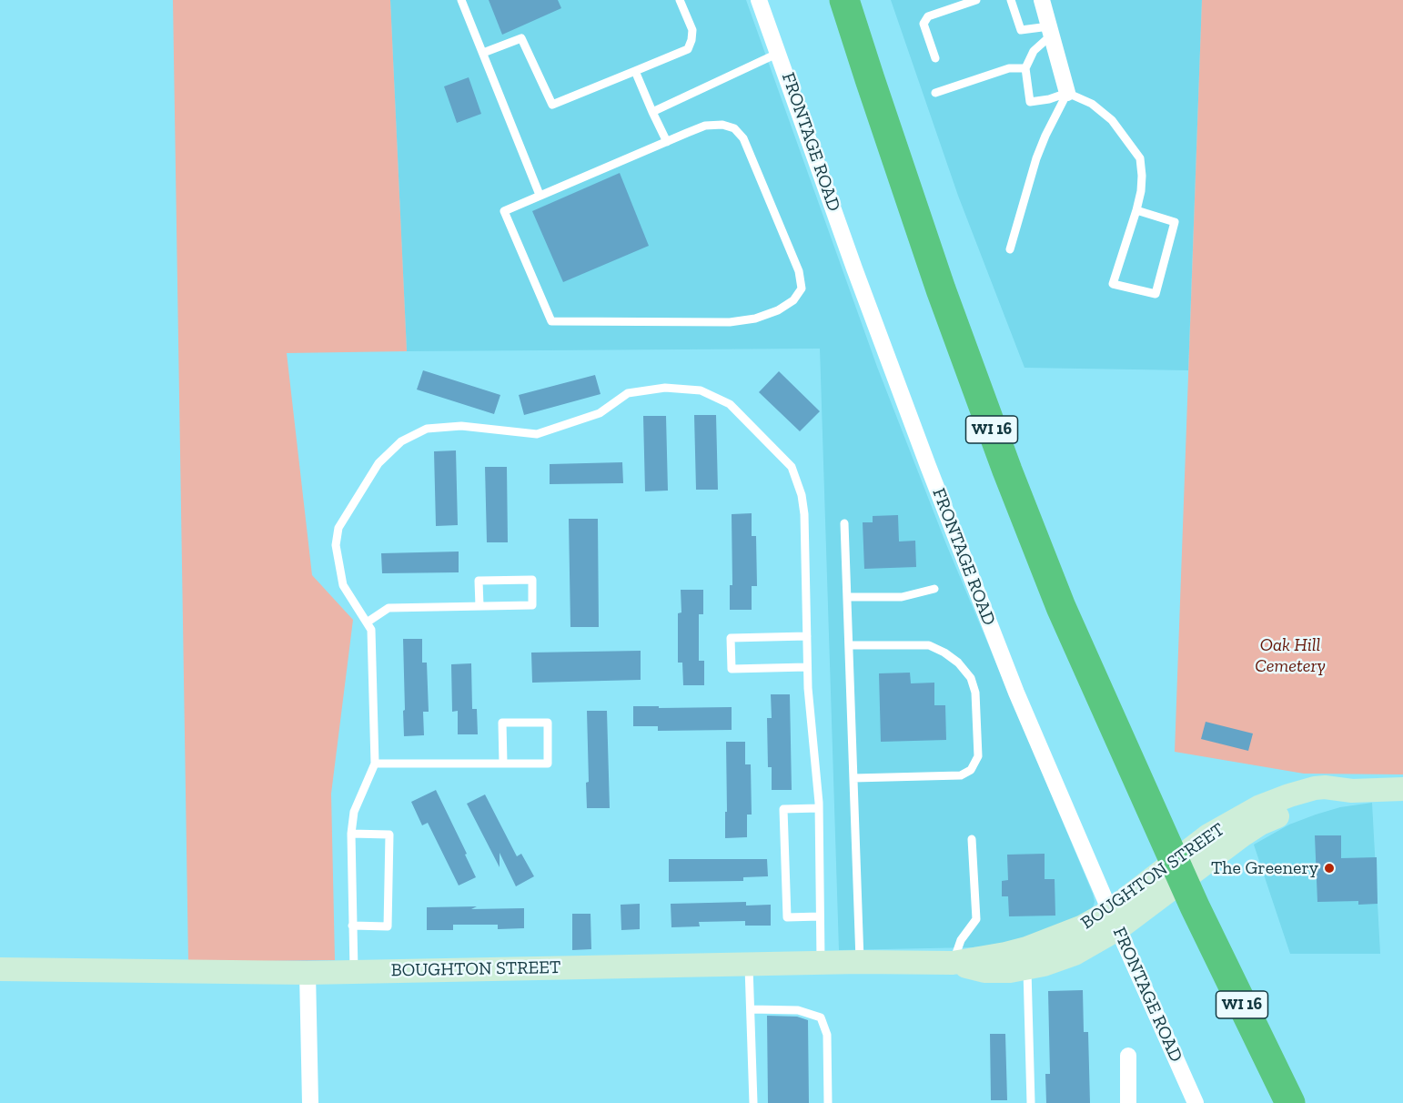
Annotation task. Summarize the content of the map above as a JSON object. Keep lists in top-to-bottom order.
{
  "streets": {
    "highway": ["WI 16"],
    "street": ["FRONTAGE ROAD", "BOUGHTON STREET"]
  },
  "crossings": [
    ["FRONTAGE ROAD", "BOUGHTON STREET"]
  ],
  "parks": ["Oak Hill Cemetery"],
  "places": ["The Greenery"]
}
